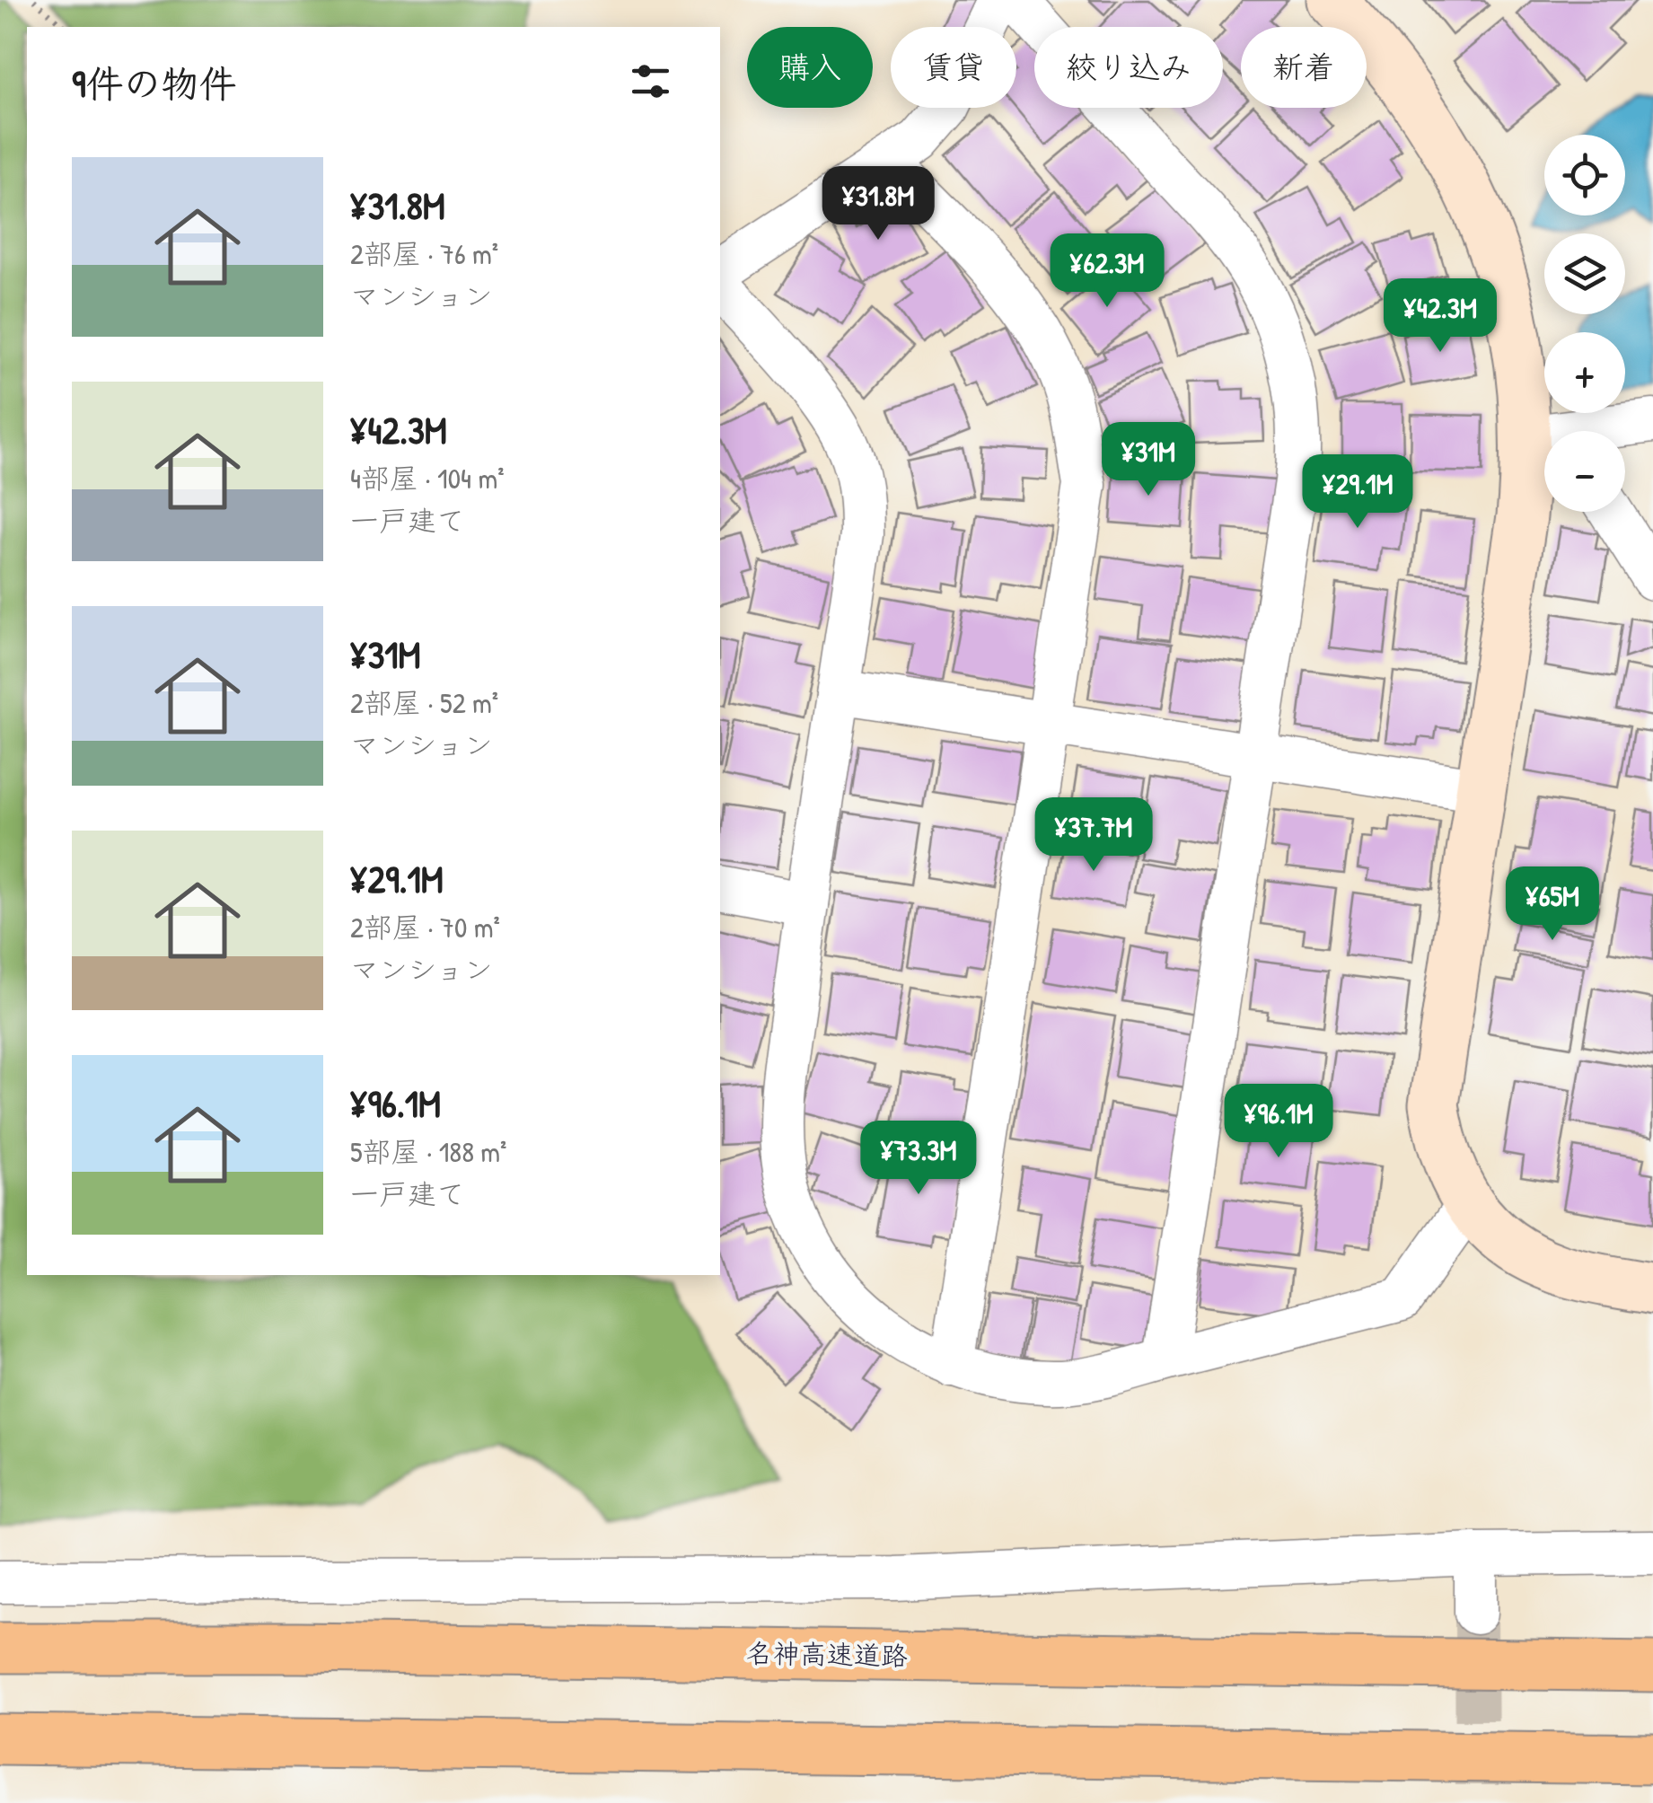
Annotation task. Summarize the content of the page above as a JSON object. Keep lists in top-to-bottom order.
{
  "streets": {
    "highway": ["名神高速道路"]
  },
  "page": {
    "chip": [
      "購入",
      "賃貸",
      "絞り込み",
      "新着"
    ],
    "heading": "9件の物件",
    "map_buttons": ["+", "−"],
    "list": [
      {
        "name": "¥31.8M",
        "note": "2部屋 · 76 m² · マンション"
      },
      {
        "name": "¥42.3M",
        "note": "4部屋 · 104 m² · 一戸建て"
      },
      {
        "name": "¥31M",
        "note": "2部屋 · 52 m² · マンション"
      },
      {
        "name": "¥29.1M",
        "note": "2部屋 · 70 m² · マンション"
      },
      {
        "name": "¥96.1M",
        "note": "5部屋 · 188 m² · 一戸建て"
      }
    ],
    "price": [
      "¥31.8M",
      "¥62.3M",
      "¥42.3M",
      "¥31M",
      "¥29.1M",
      "¥37.7M",
      "¥65M",
      "¥96.1M",
      "¥73.3M"
    ]
  }
}
